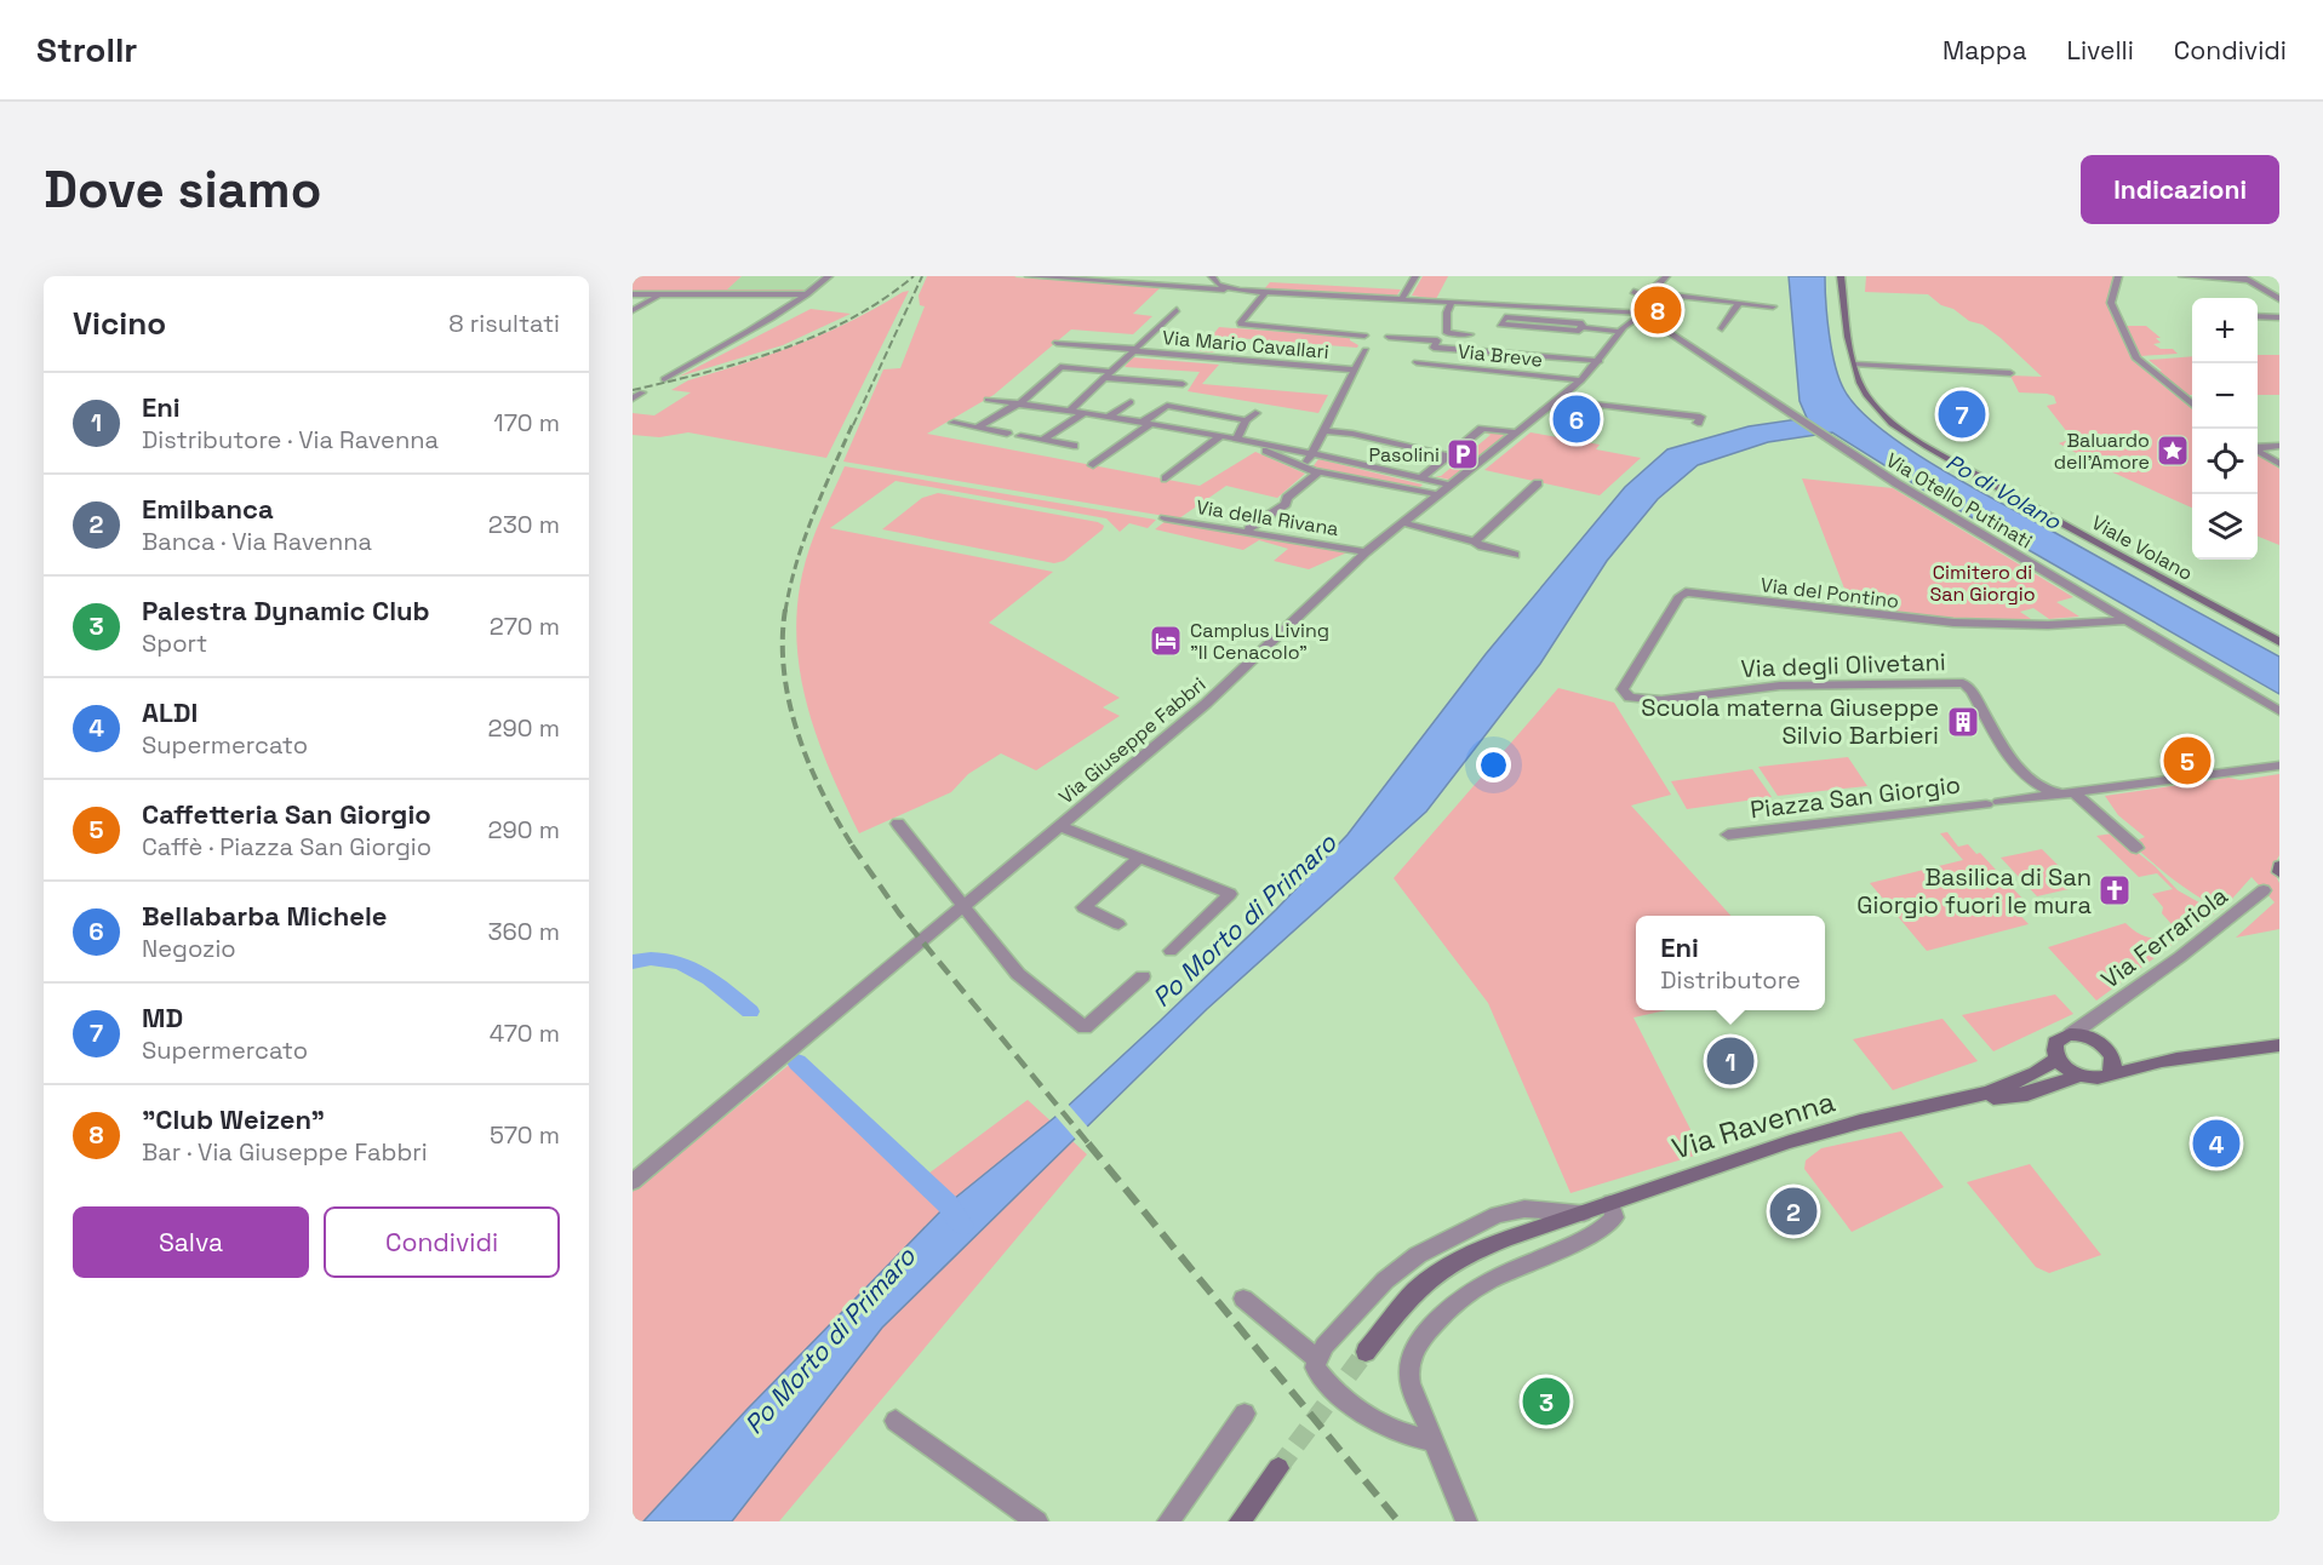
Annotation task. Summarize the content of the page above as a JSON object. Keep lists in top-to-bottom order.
{
  "streets": {
    "main road": ["Viale Volano", "Via Ravenna"],
    "street": [
      "Via Mario Cavallari",
      "Via Breve",
      "Via Otello Putinati",
      "Via della Rivana",
      "Via del Pontino",
      "Via degli Olivetani",
      "Via Giuseppe Fabbri",
      "Piazza San Giorgio",
      "Via Ferrariola"
    ]
  },
  "crossings": [
    ["Via Breve", "Via Giuseppe Fabbri"],
    ["Via Otello Putinati", "Via del Pontino"],
    ["Via Otello Putinati", "Via Giuseppe Fabbri"],
    ["Via della Rivana", "Via Giuseppe Fabbri"],
    ["Via del Pontino", "Via degli Olivetani"],
    ["Via degli Olivetani", "Piazza San Giorgio"],
    ["Via Ferrariola", "Via Ravenna"]
  ],
  "water": ["Po di Volano", "Po Morto di Primaro"],
  "parks": ["Cimitero di San Giorgio"],
  "places": {
    "place": ["Baluardo dell'Amore"],
    "parking": ["Pasolini"],
    "hotel": ["Camplus Living \"Il Cenacolo\""],
    "building": ["Scuola materna Giuseppe Silvio Barbieri"],
    "church": ["Basilica di San Giorgio fuori le mura"]
  },
  "page": {
    "header": "Strollr",
    "nav": ["Mappa", "Livelli", "Condividi"],
    "buttons": [
      "Indicazioni",
      ["Salva", "Condividi"]
    ],
    "title": "Dove siamo",
    "heading": ["Vicino", "8 risultati"],
    "pins": [
      "8",
      "7",
      "6",
      "5",
      "1",
      "4",
      "2",
      "3"
    ],
    "map_buttons": ["+", "−"],
    "list": [
      {
        "mark": "1",
        "name": "Eni",
        "note": "Distributore · Via Ravenna",
        "value": "170 m"
      },
      {
        "mark": "2",
        "name": "Emilbanca",
        "note": "Banca · Via Ravenna",
        "value": "230 m"
      },
      {
        "mark": "3",
        "name": "Palestra Dynamic Club",
        "note": "Sport",
        "value": "270 m"
      },
      {
        "mark": "4",
        "name": "ALDI",
        "note": "Supermercato",
        "value": "290 m"
      },
      {
        "mark": "5",
        "name": "Caffetteria San Giorgio",
        "note": "Caffè · Piazza San Giorgio",
        "value": "290 m"
      },
      {
        "mark": "6",
        "name": "Bellabarba Michele",
        "note": "Negozio",
        "value": "360 m"
      },
      {
        "mark": "7",
        "name": "MD",
        "note": "Supermercato",
        "value": "470 m"
      },
      {
        "mark": "8",
        "name": "\"Club Weizen\"",
        "note": "Bar · Via Giuseppe Fabbri",
        "value": "570 m"
      }
    ],
    "popup": ["Eni", "Distributore"]
  }
}
